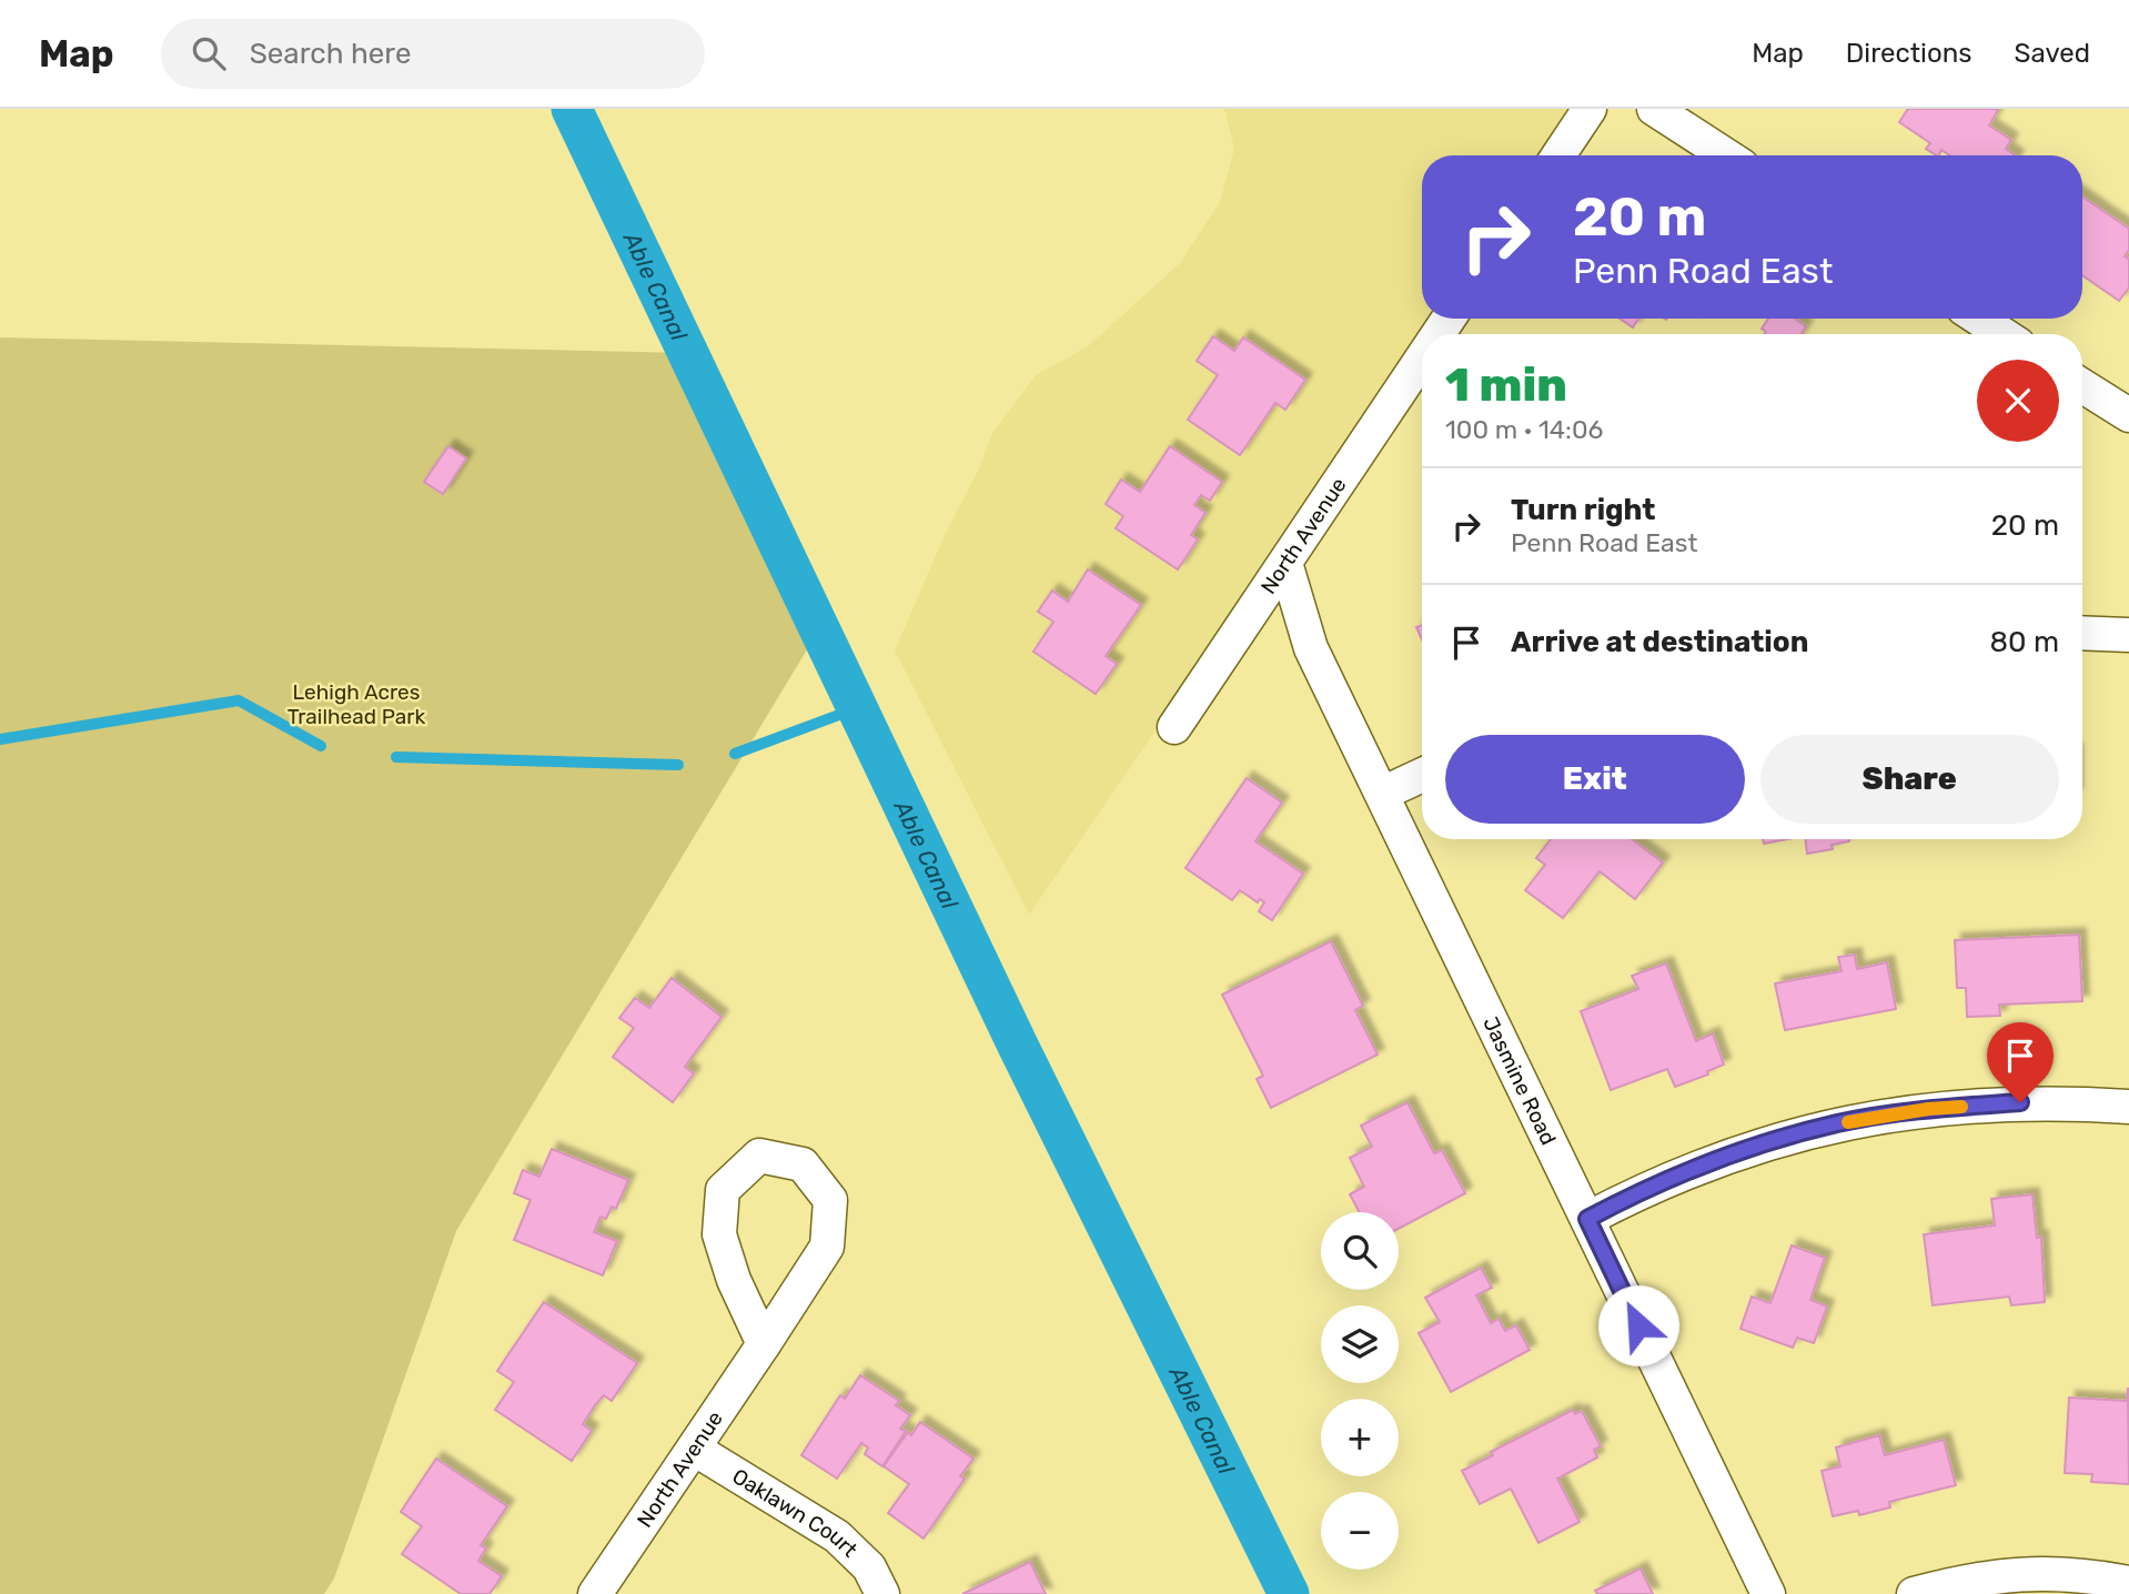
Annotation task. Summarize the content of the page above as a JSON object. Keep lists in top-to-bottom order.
{
  "streets": {
    "street": ["North Avenue", "Jasmine Road", "Oaklawn Court"]
  },
  "crossings": [
    ["North Avenue", "Jasmine Road"],
    ["North Avenue", "Oaklawn Court"]
  ],
  "water": ["Able Canal"],
  "parks": ["Lehigh Acres Trailhead Park"],
  "page": {
    "header": "Map",
    "search": "Search here",
    "nav": ["Map", "Directions", "Saved"],
    "turn": ["20 m", "Penn Road East"],
    "heading": ["1 min", "100 m · 14:06"],
    "list": [
      {
        "name": "Turn right",
        "note": "Penn Road East",
        "value": "20 m"
      },
      {
        "name": "Arrive at destination",
        "value": "80 m"
      }
    ],
    "buttons": ["Exit", "Share"],
    "map_buttons": ["+", "−"]
  }
}
